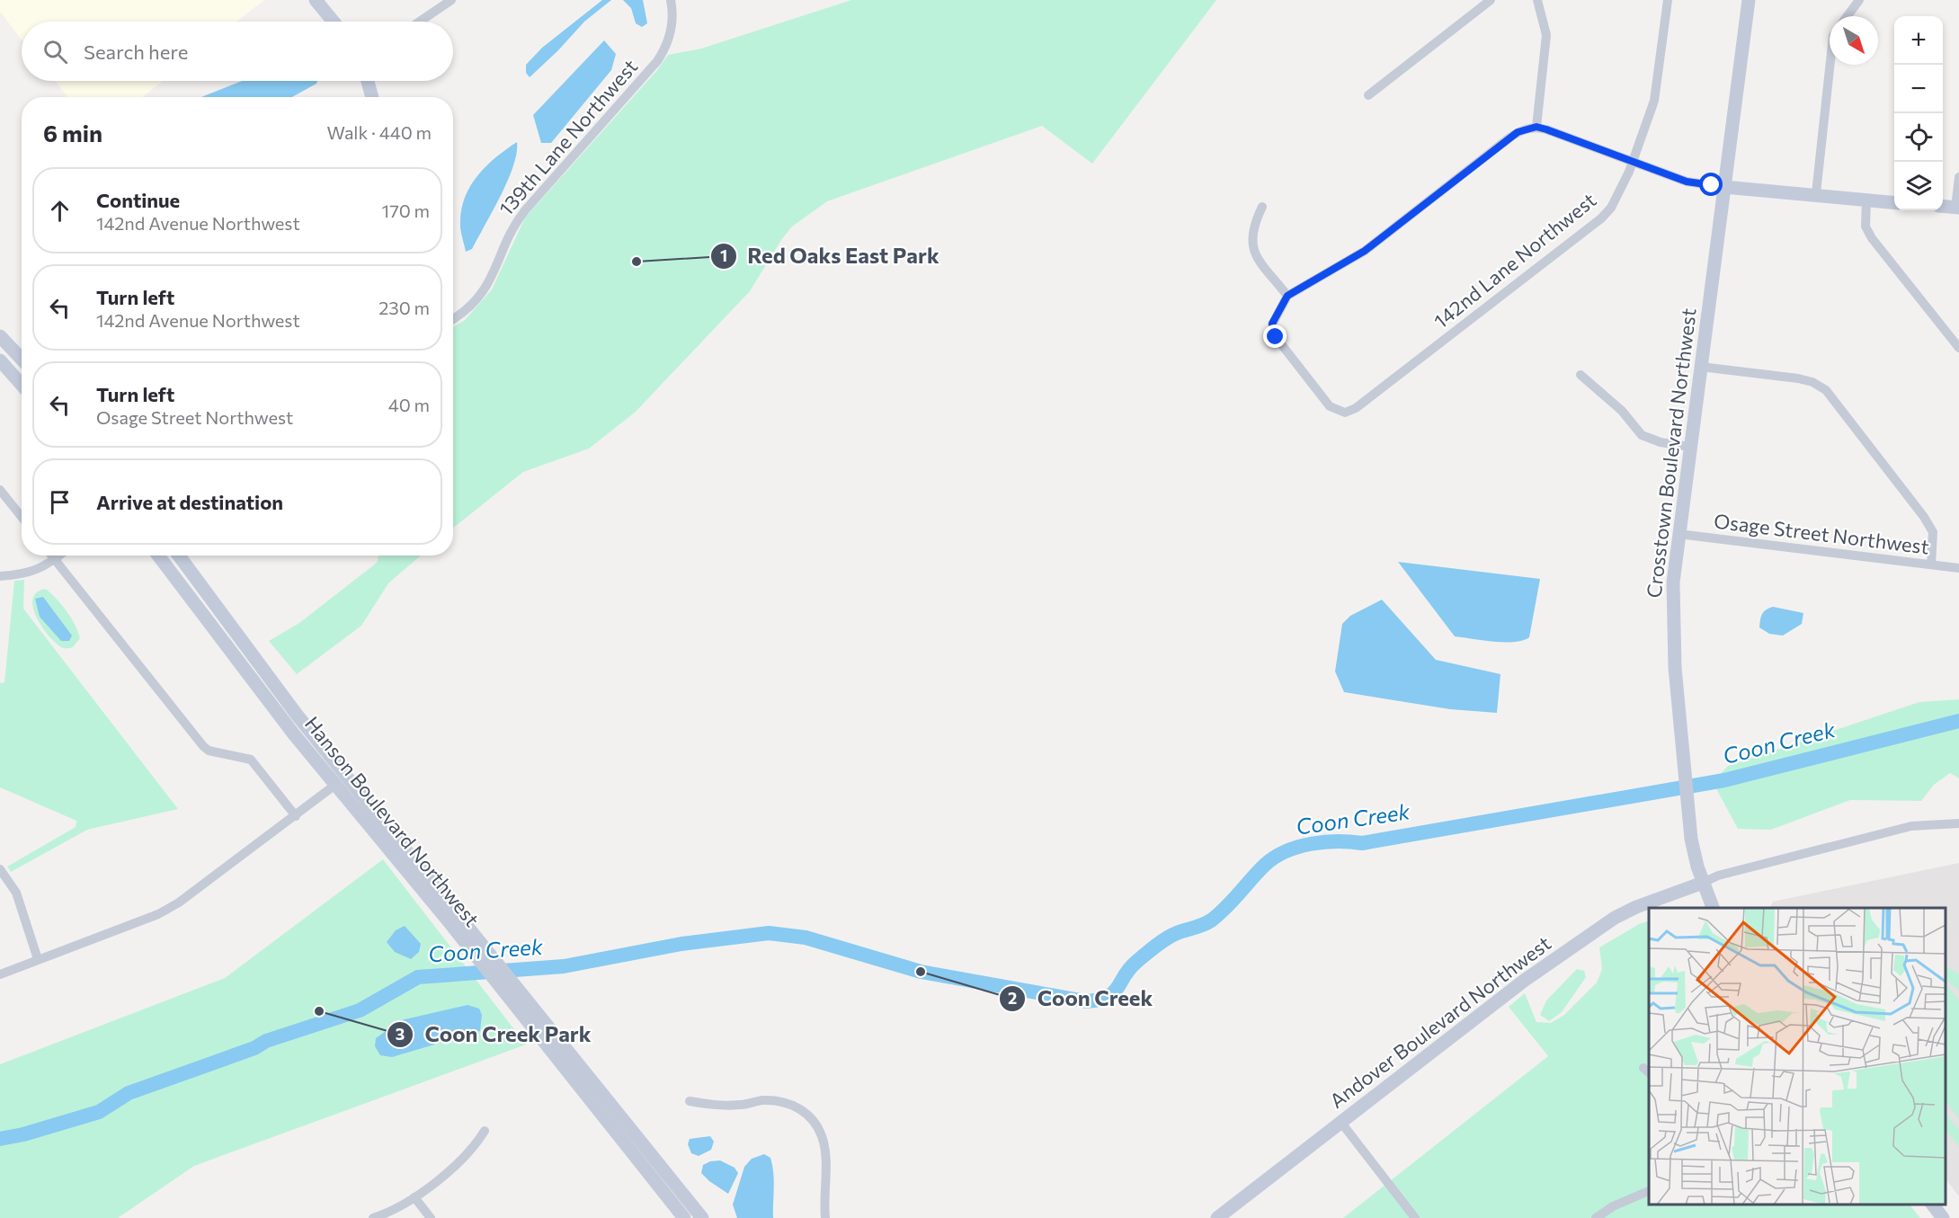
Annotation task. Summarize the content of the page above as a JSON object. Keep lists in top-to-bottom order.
{
  "streets": {
    "street": [
      "139th Lane Northwest",
      "142nd Lane Northwest",
      "Crosstown Boulevard Northwest",
      "Osage Street Northwest",
      "Hanson Boulevard Northwest",
      "Andover Boulevard Northwest"
    ]
  },
  "crossings": [
    ["Crosstown Boulevard Northwest", "Osage Street Northwest"],
    ["Crosstown Boulevard Northwest", "Andover Boulevard Northwest"]
  ],
  "water": ["Coon Creek"],
  "places": ["Red Oaks East Park", "Coon Creek", "Coon Creek Park"],
  "north": "bottom right",
  "page": {
    "map_buttons": ["+", "−"],
    "search": "Search here",
    "heading": ["6 min", "Walk · 440 m"],
    "list": [
      ["Continue", "142nd Avenue Northwest", "170 m"],
      ["Turn left", "142nd Avenue Northwest", "230 m"],
      ["Turn left", "Osage Street Northwest", "40 m"],
      "Arrive at destination"
    ]
  }
}
